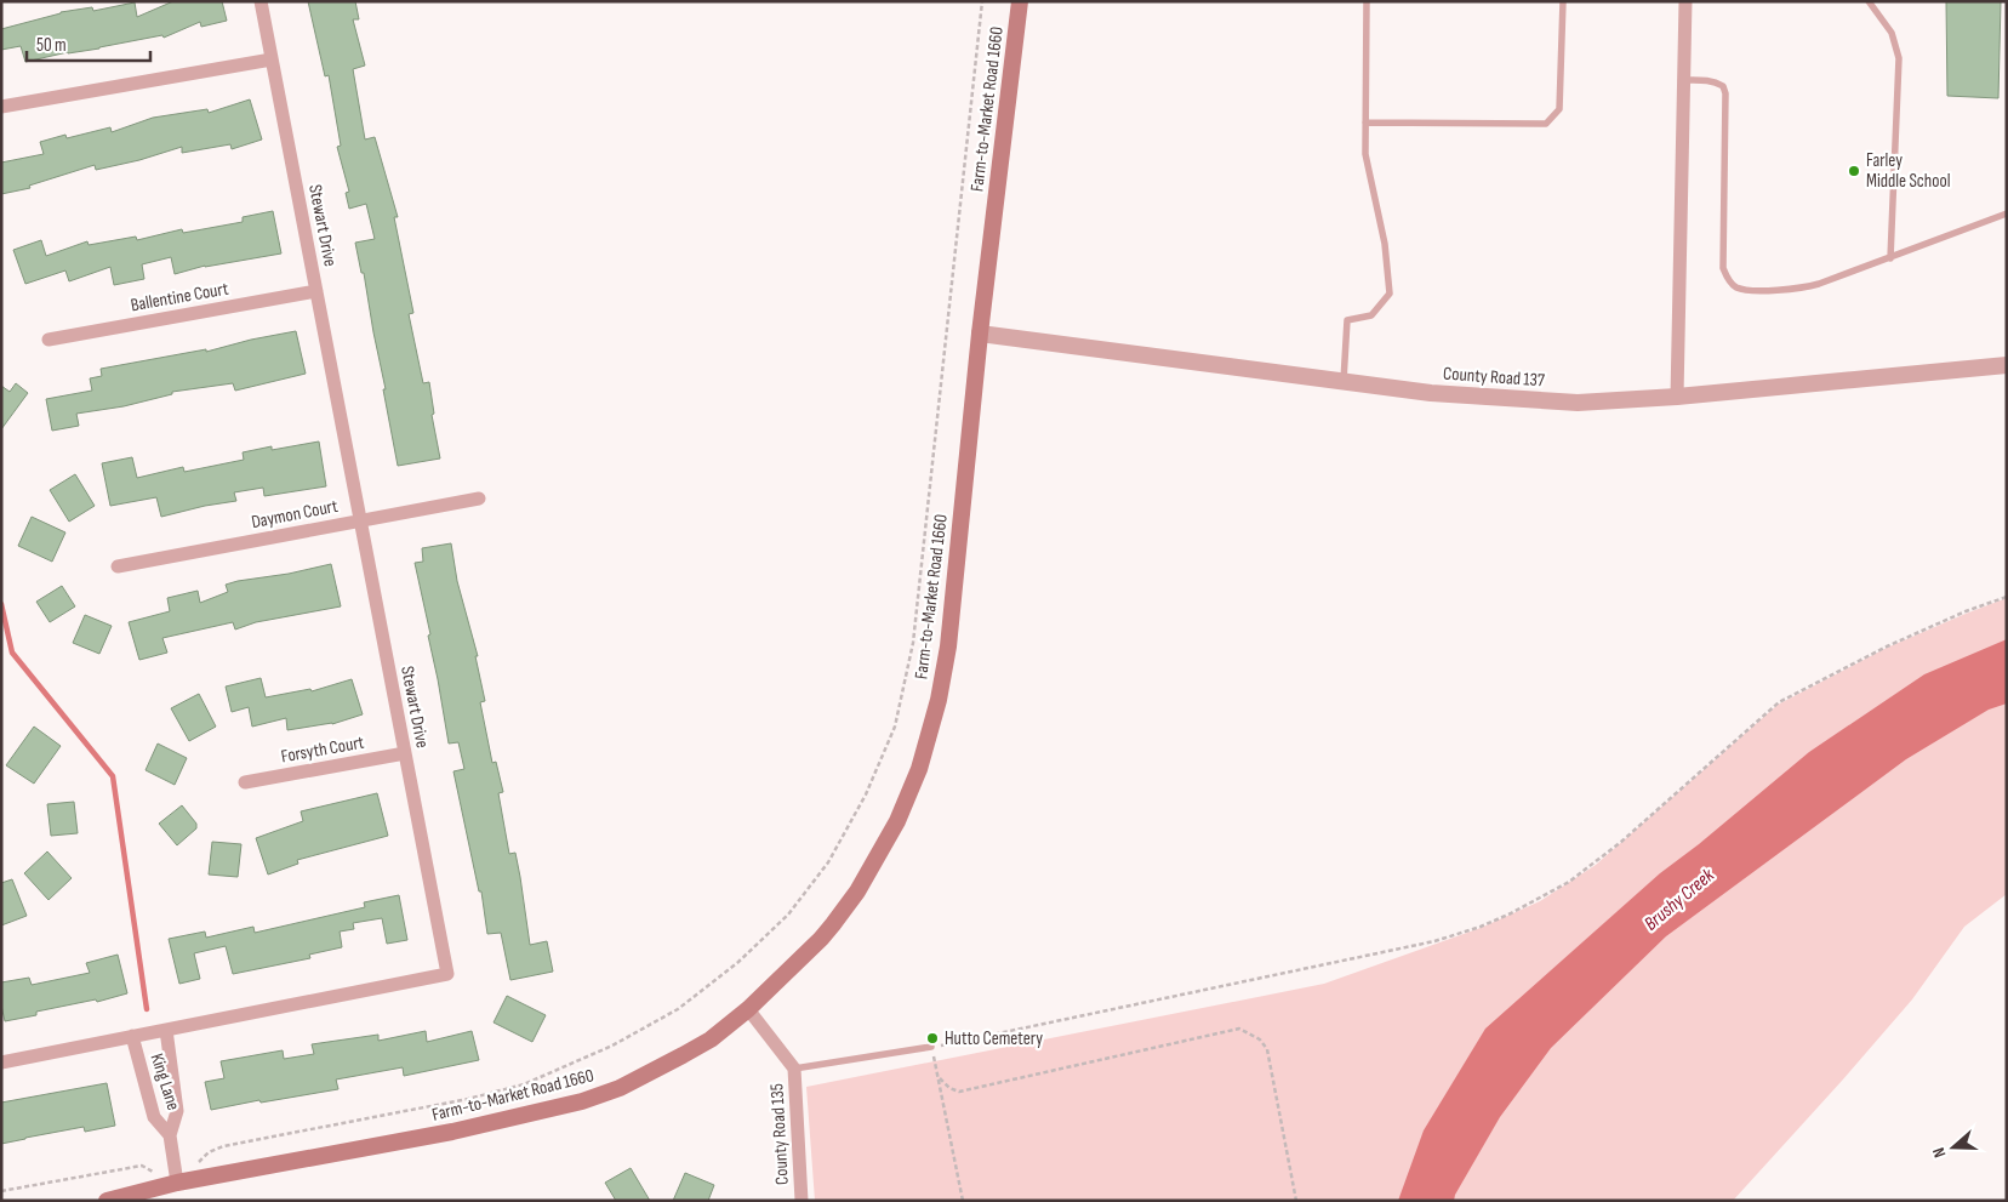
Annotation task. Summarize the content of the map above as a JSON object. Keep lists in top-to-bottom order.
{
  "streets": {
    "main road": ["Farm-to-Market Road 1660"],
    "street": [
      "Stewart Drive",
      "Ballentine Court",
      "County Road 137",
      "Daymon Court",
      "Forsyth Court",
      "King Lane",
      "County Road 135"
    ]
  },
  "crossings": [
    ["Farm-to-Market Road 1660", "County Road 137"],
    ["Farm-to-Market Road 1660", "King Lane"],
    ["Farm-to-Market Road 1660", "County Road 135"],
    ["Stewart Drive", "Ballentine Court"],
    ["Stewart Drive", "Daymon Court"],
    ["Stewart Drive", "Forsyth Court"],
    ["Stewart Drive", "King Lane"]
  ],
  "water": ["Brushy Creek"],
  "places": ["Farley Middle School", "Hutto Cemetery"],
  "scale_bar": "50 m",
  "north": "left"
}
